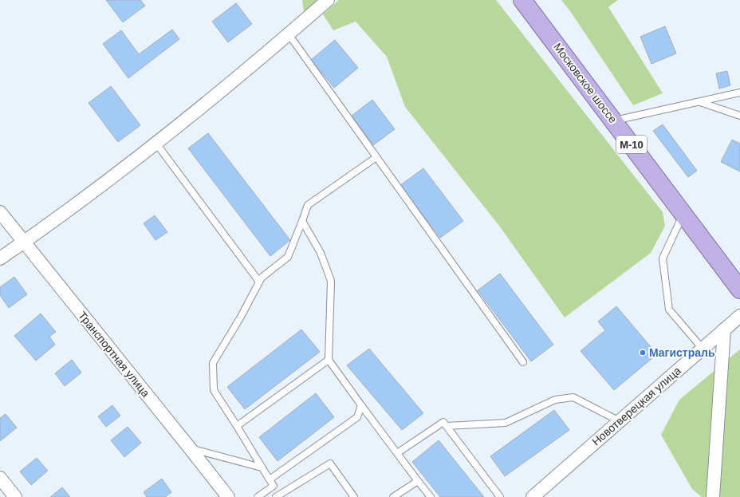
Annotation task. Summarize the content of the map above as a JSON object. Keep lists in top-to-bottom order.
{
  "streets": {
    "highway": ["Московское шоссе", "М-10"],
    "street": ["Транспортная улица", "Новотверецкая улица"]
  },
  "places": ["Магистраль"]
}
